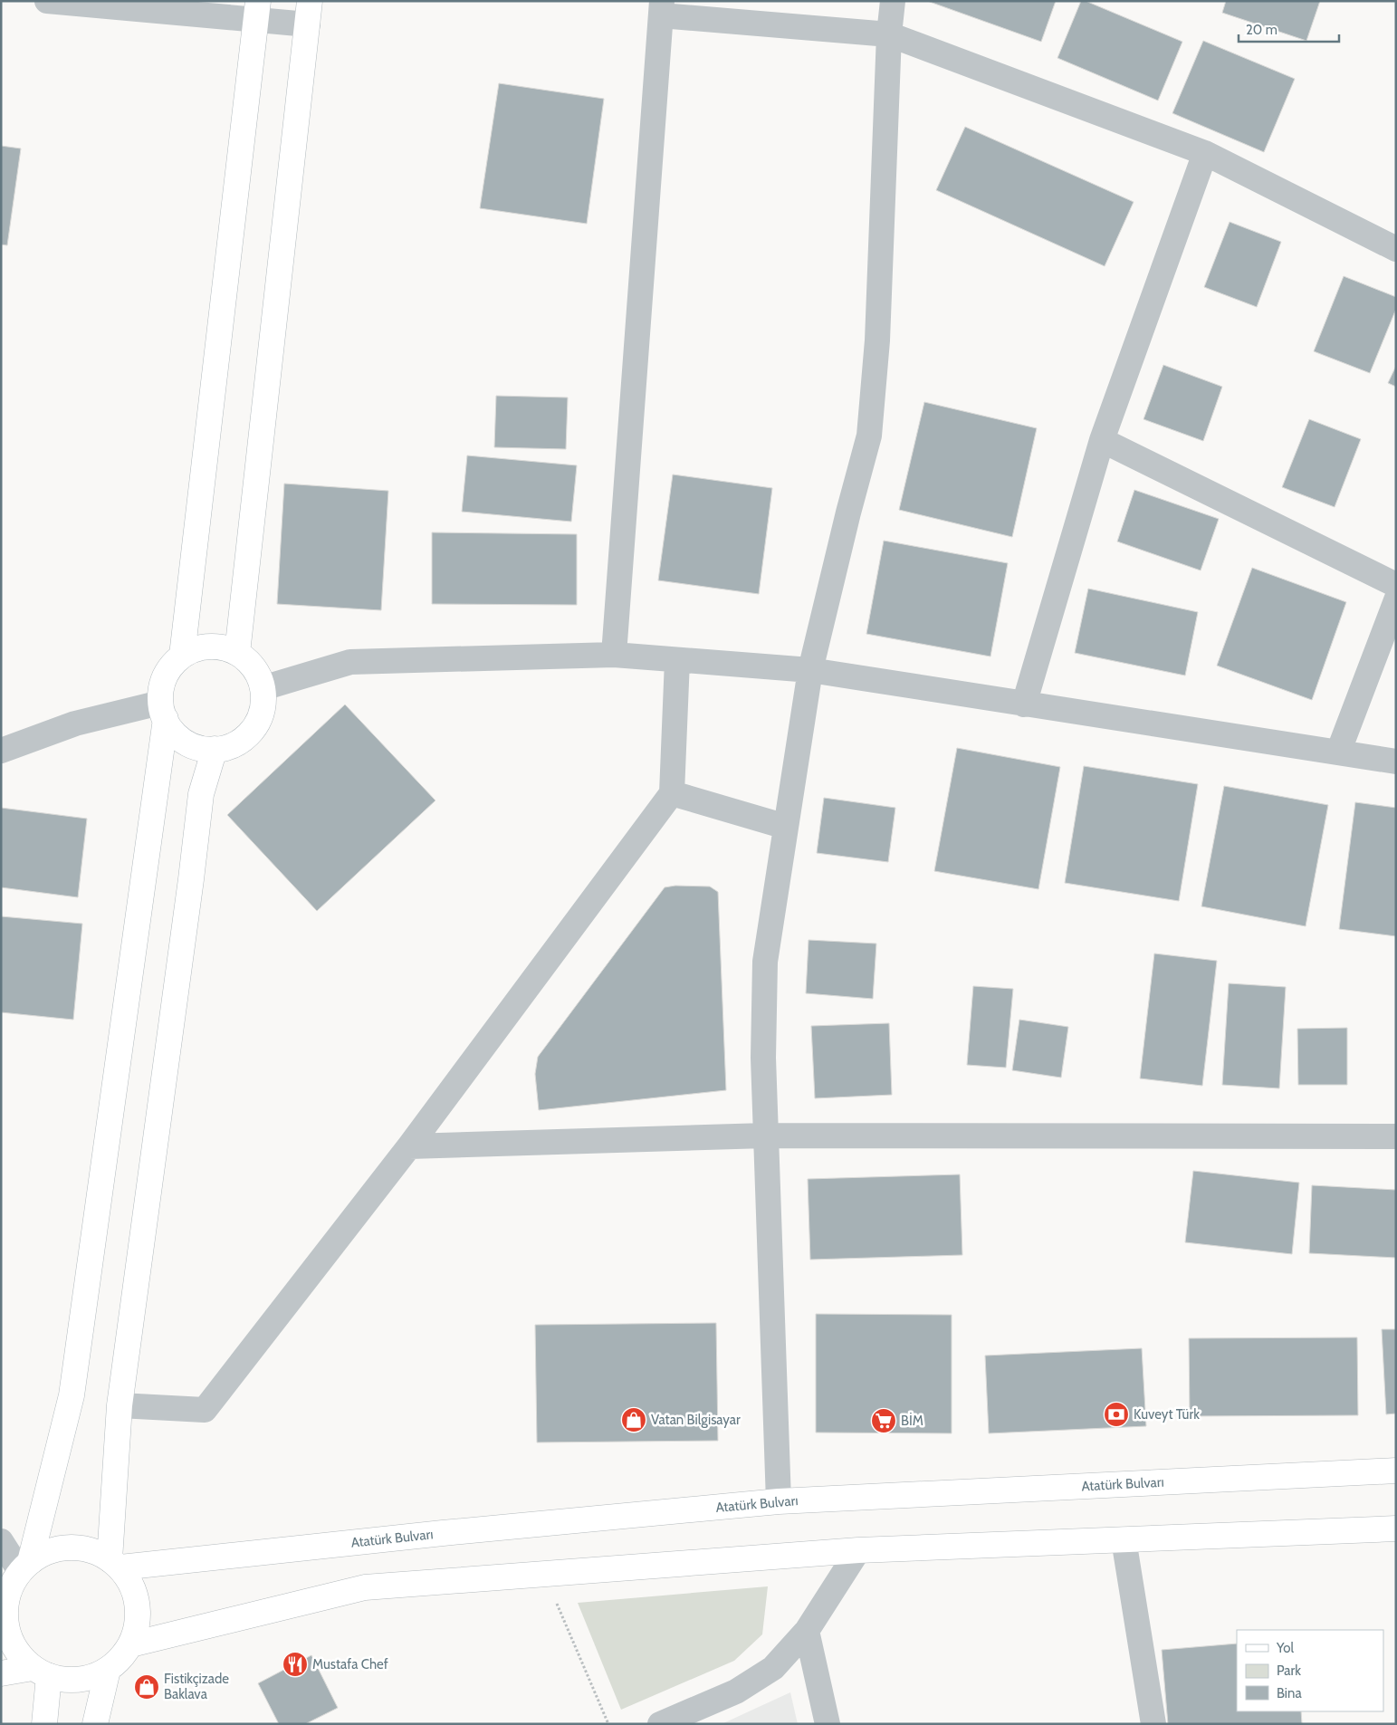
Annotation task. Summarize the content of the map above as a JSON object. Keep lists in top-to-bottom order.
{
  "streets": {
    "main road": ["Atatürk Bulvarı"]
  },
  "places": {
    "bank": ["Kuveyt Türk"],
    "shop": ["Vatan Bilgisayar", "Fistikçizade Baklava"],
    "supermarket": ["BİM"],
    "restaurant": ["Mustafa Chef"]
  },
  "legend": ["Yol", "Park", "Bina"],
  "scale_bar": "20 m"
}
